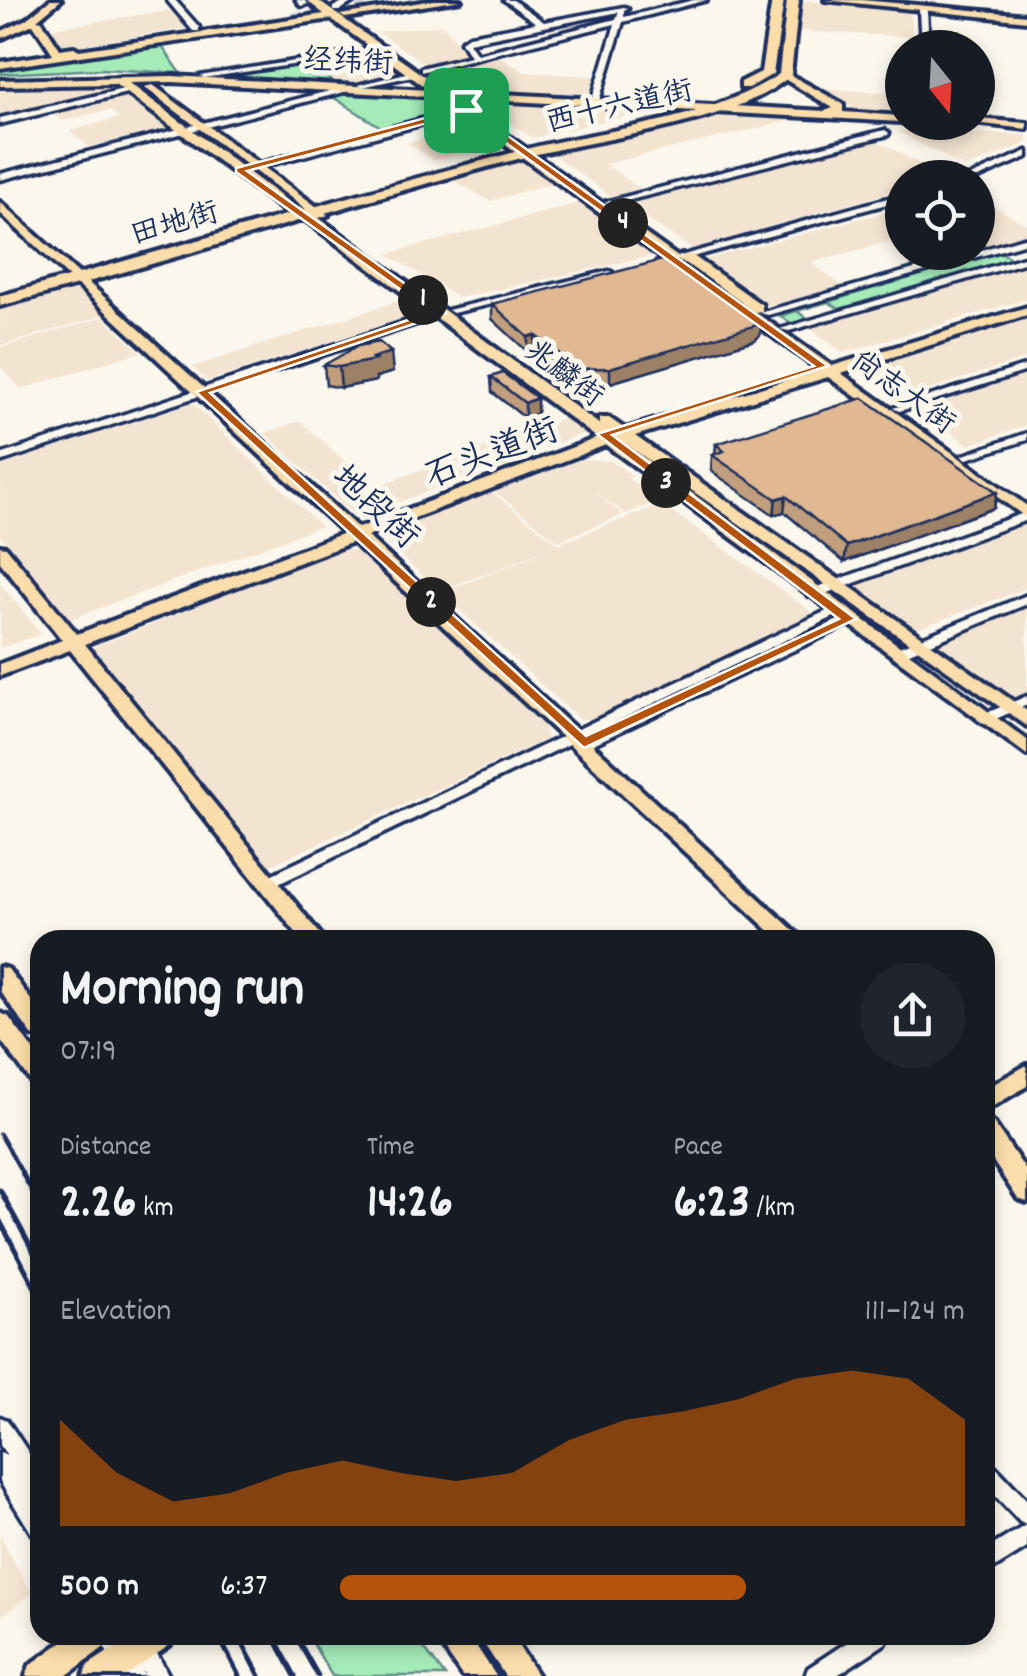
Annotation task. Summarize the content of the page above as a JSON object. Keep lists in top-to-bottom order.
{
  "streets": {
    "highway": ["西十六道街", "田地街"],
    "main road": [
      "经纬街",
      "兆麟街",
      "尚志大街",
      "石头道街",
      "地段街"
    ]
  },
  "crossings": [
    ["经纬街", "西十六道街"],
    ["经纬街", "兆麟街"],
    ["经纬街", "尚志大街"],
    ["西十六道街", "田地街"],
    ["西十六道街", "尚志大街"],
    ["田地街", "兆麟街"],
    ["田地街", "尚志大街"],
    ["田地街", "地段街"],
    ["兆麟街", "石头道街"],
    ["尚志大街", "石头道街"],
    ["石头道街", "地段街"]
  ],
  "north": "bottom",
  "page": {
    "pins": [
      "4",
      "1",
      "3",
      "2"
    ],
    "heading": ["Morning run", "07:19"],
    "stats": [
      ["Distance", "2.26 km"],
      ["Time", "14:26"],
      ["Pace", "6:23 /km"]
    ],
    "chart": ["Elevation", "111–124 m"],
    "list": [
      {
        "name": "500 m",
        "note": "6:37"
      }
    ]
  }
}
